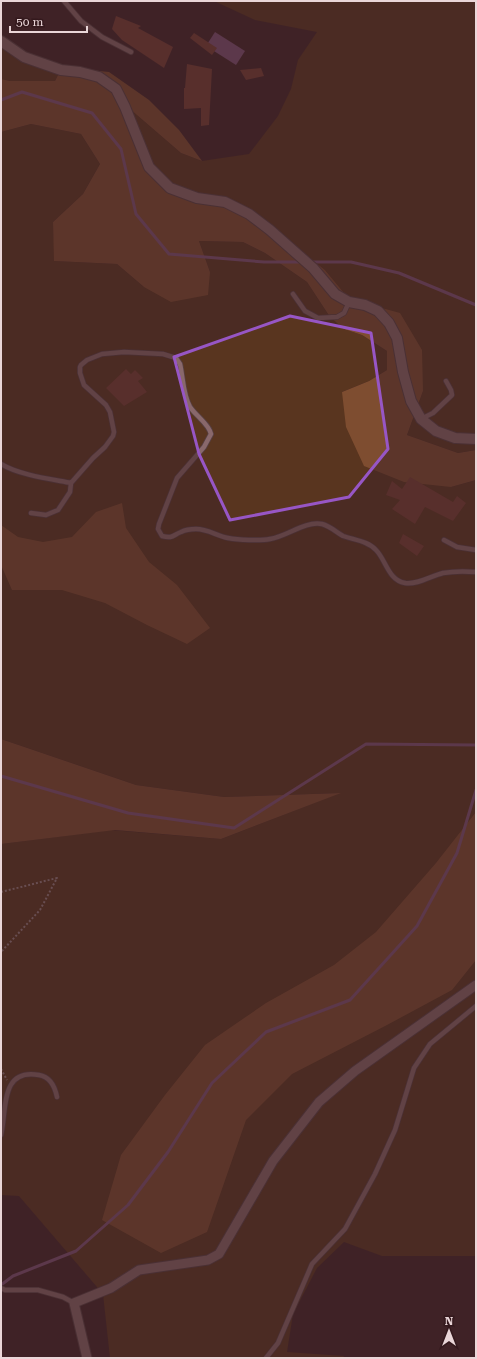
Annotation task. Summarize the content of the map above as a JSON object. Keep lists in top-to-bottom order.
{
  "scale_bar": "50 m",
  "north": "top"
}
